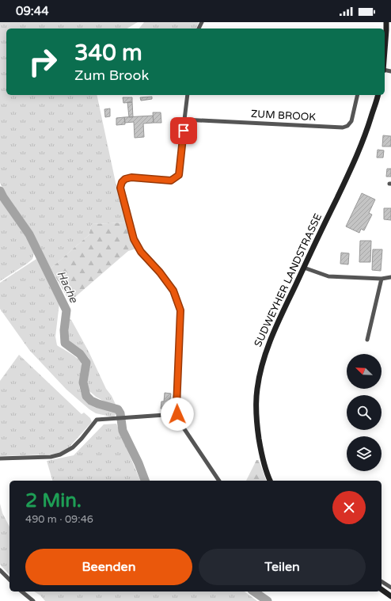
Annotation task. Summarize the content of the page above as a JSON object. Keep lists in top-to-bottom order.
{
  "streets": {
    "main road": ["SUDWEYHER LANDSTRASSE"],
    "street": ["ZUM BROOK"]
  },
  "water": ["Hache"],
  "north": "top left",
  "page": {
    "status": "09:44",
    "turn": ["340 m", "Zum Brook"],
    "heading": ["2 Min.", "490 m · 09:46"],
    "buttons": ["Beenden", "Teilen"]
  }
}
